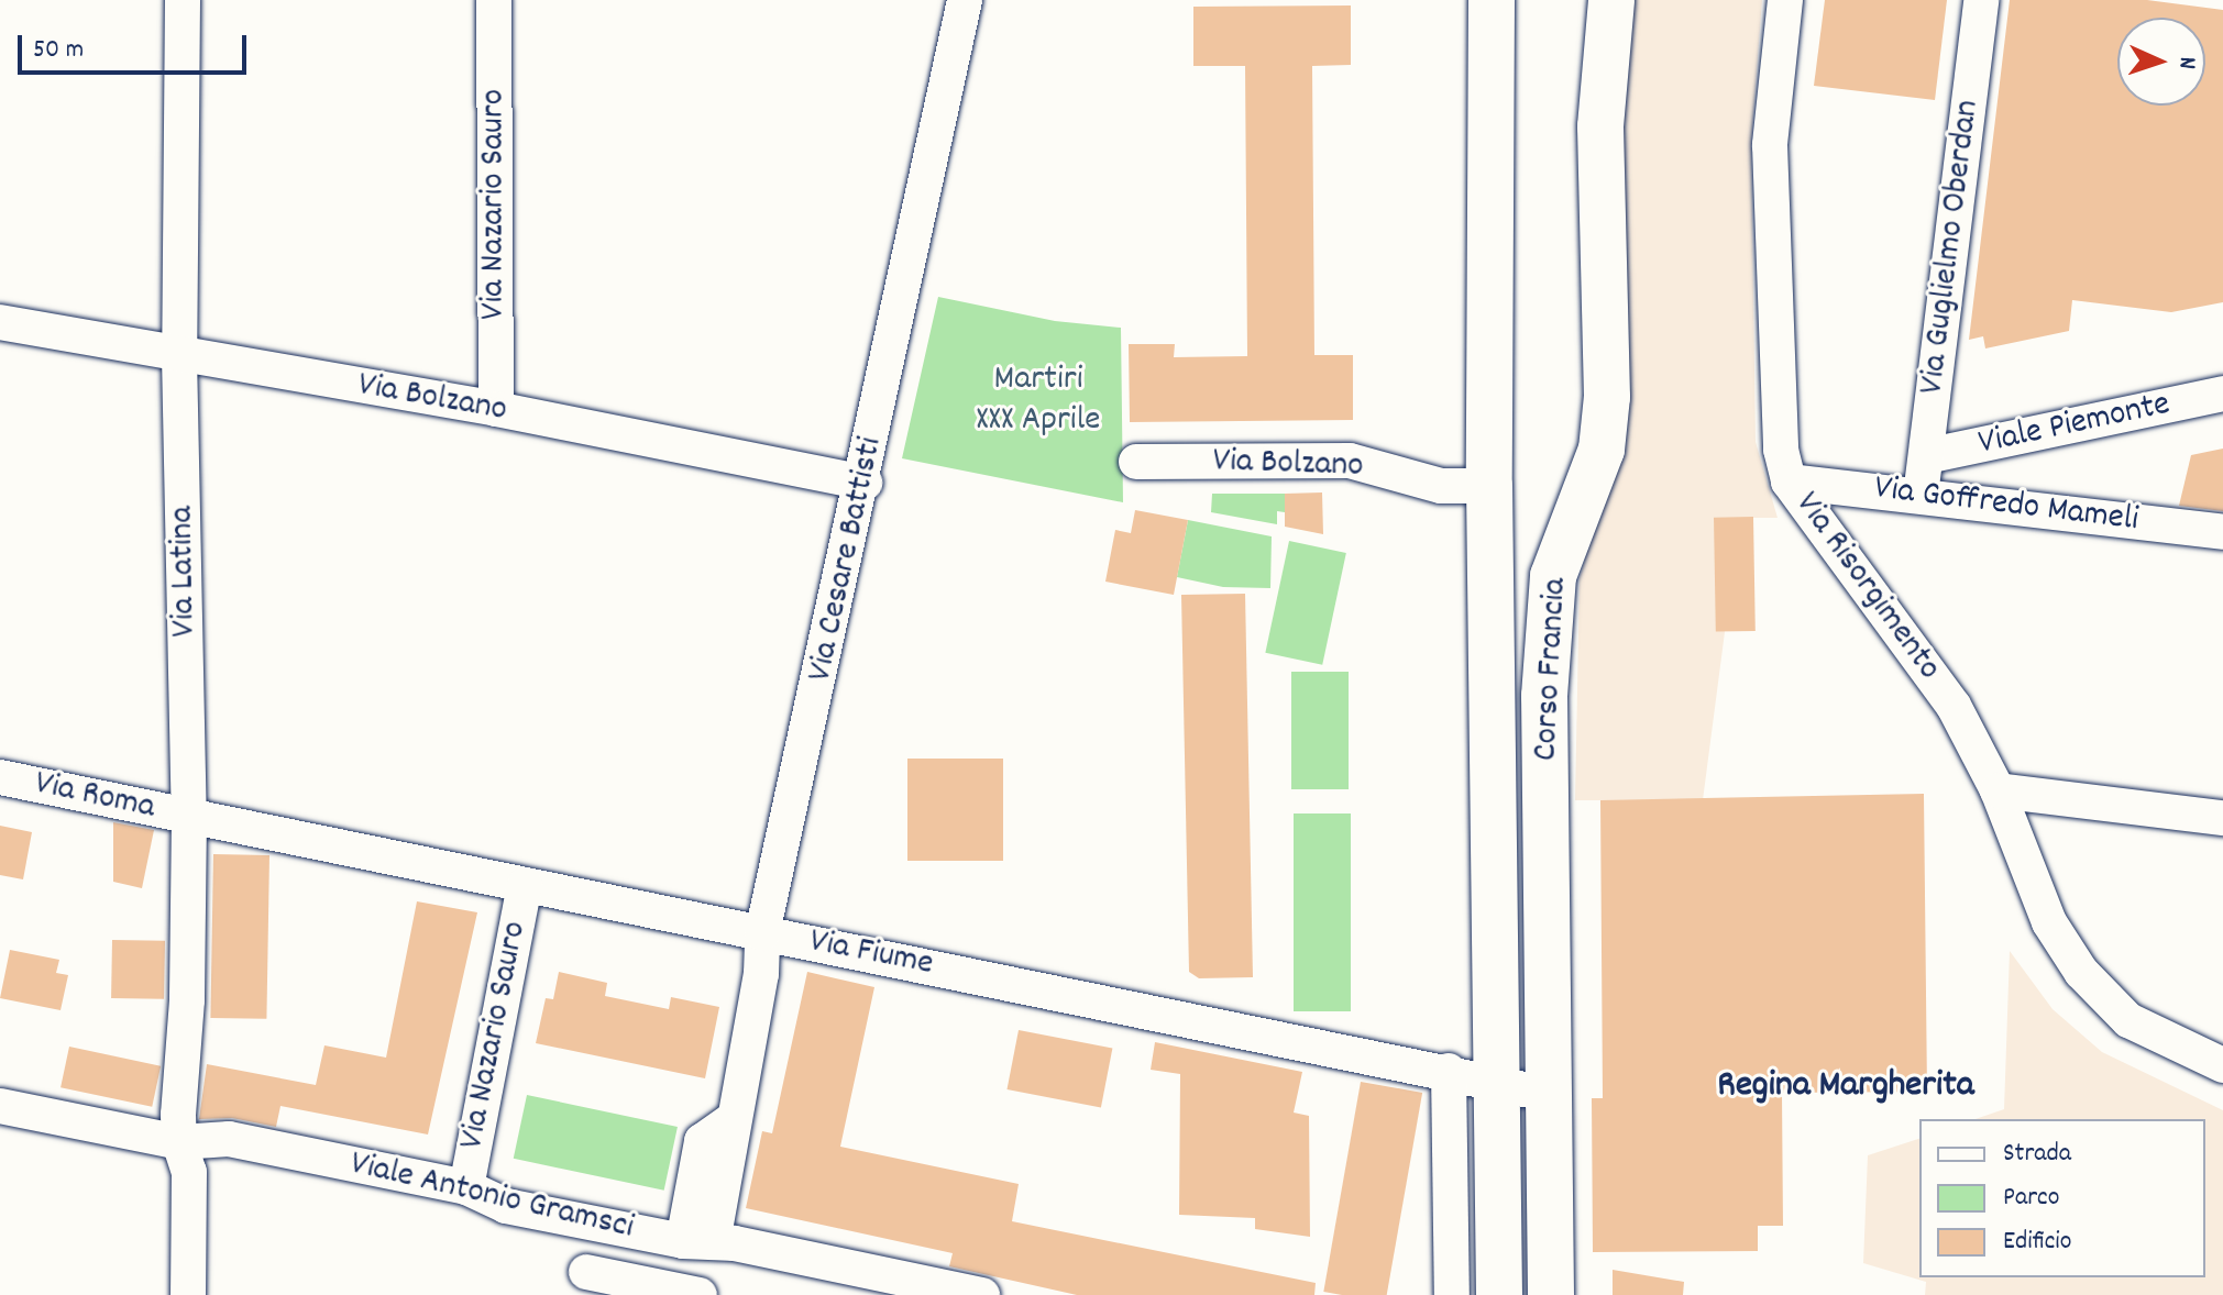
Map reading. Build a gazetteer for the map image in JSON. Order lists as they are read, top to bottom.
{
  "streets": {
    "main road": ["Corso Francia"],
    "street": [
      "Via Nazario Sauro",
      "Via Guglielmo Oberdan",
      "Via Bolzano",
      "Viale Piemonte",
      "Via Goffredo Mameli",
      "Via Cesare Battisti",
      "Via Latina",
      "Via Risorgimento",
      "Via Roma",
      "Via Fiume",
      "Viale Antonio Gramsci"
    ]
  },
  "crossings": [
    ["Via Nazario Sauro", "Via Bolzano"],
    ["Via Nazario Sauro", "Via Fiume"],
    ["Via Nazario Sauro", "Viale Antonio Gramsci"],
    ["Via Guglielmo Oberdan", "Viale Piemonte"],
    ["Via Guglielmo Oberdan", "Via Goffredo Mameli"],
    ["Via Bolzano", "Via Cesare Battisti"],
    ["Via Bolzano", "Via Latina"],
    ["Via Bolzano", "Corso Francia"],
    ["Via Goffredo Mameli", "Via Risorgimento"],
    ["Via Cesare Battisti", "Via Fiume"],
    ["Via Cesare Battisti", "Viale Antonio Gramsci"],
    ["Via Latina", "Via Roma"],
    ["Via Latina", "Via Fiume"],
    ["Via Latina", "Viale Antonio Gramsci"],
    ["Corso Francia", "Via Fiume"],
    ["Via Roma", "Via Fiume"]
  ],
  "districts": ["Regina Margherita"],
  "parks": ["Martiri XXX Aprile"],
  "legend": ["Strada", "Parco", "Edificio"],
  "scale_bar": "50 m",
  "north": "right"
}
